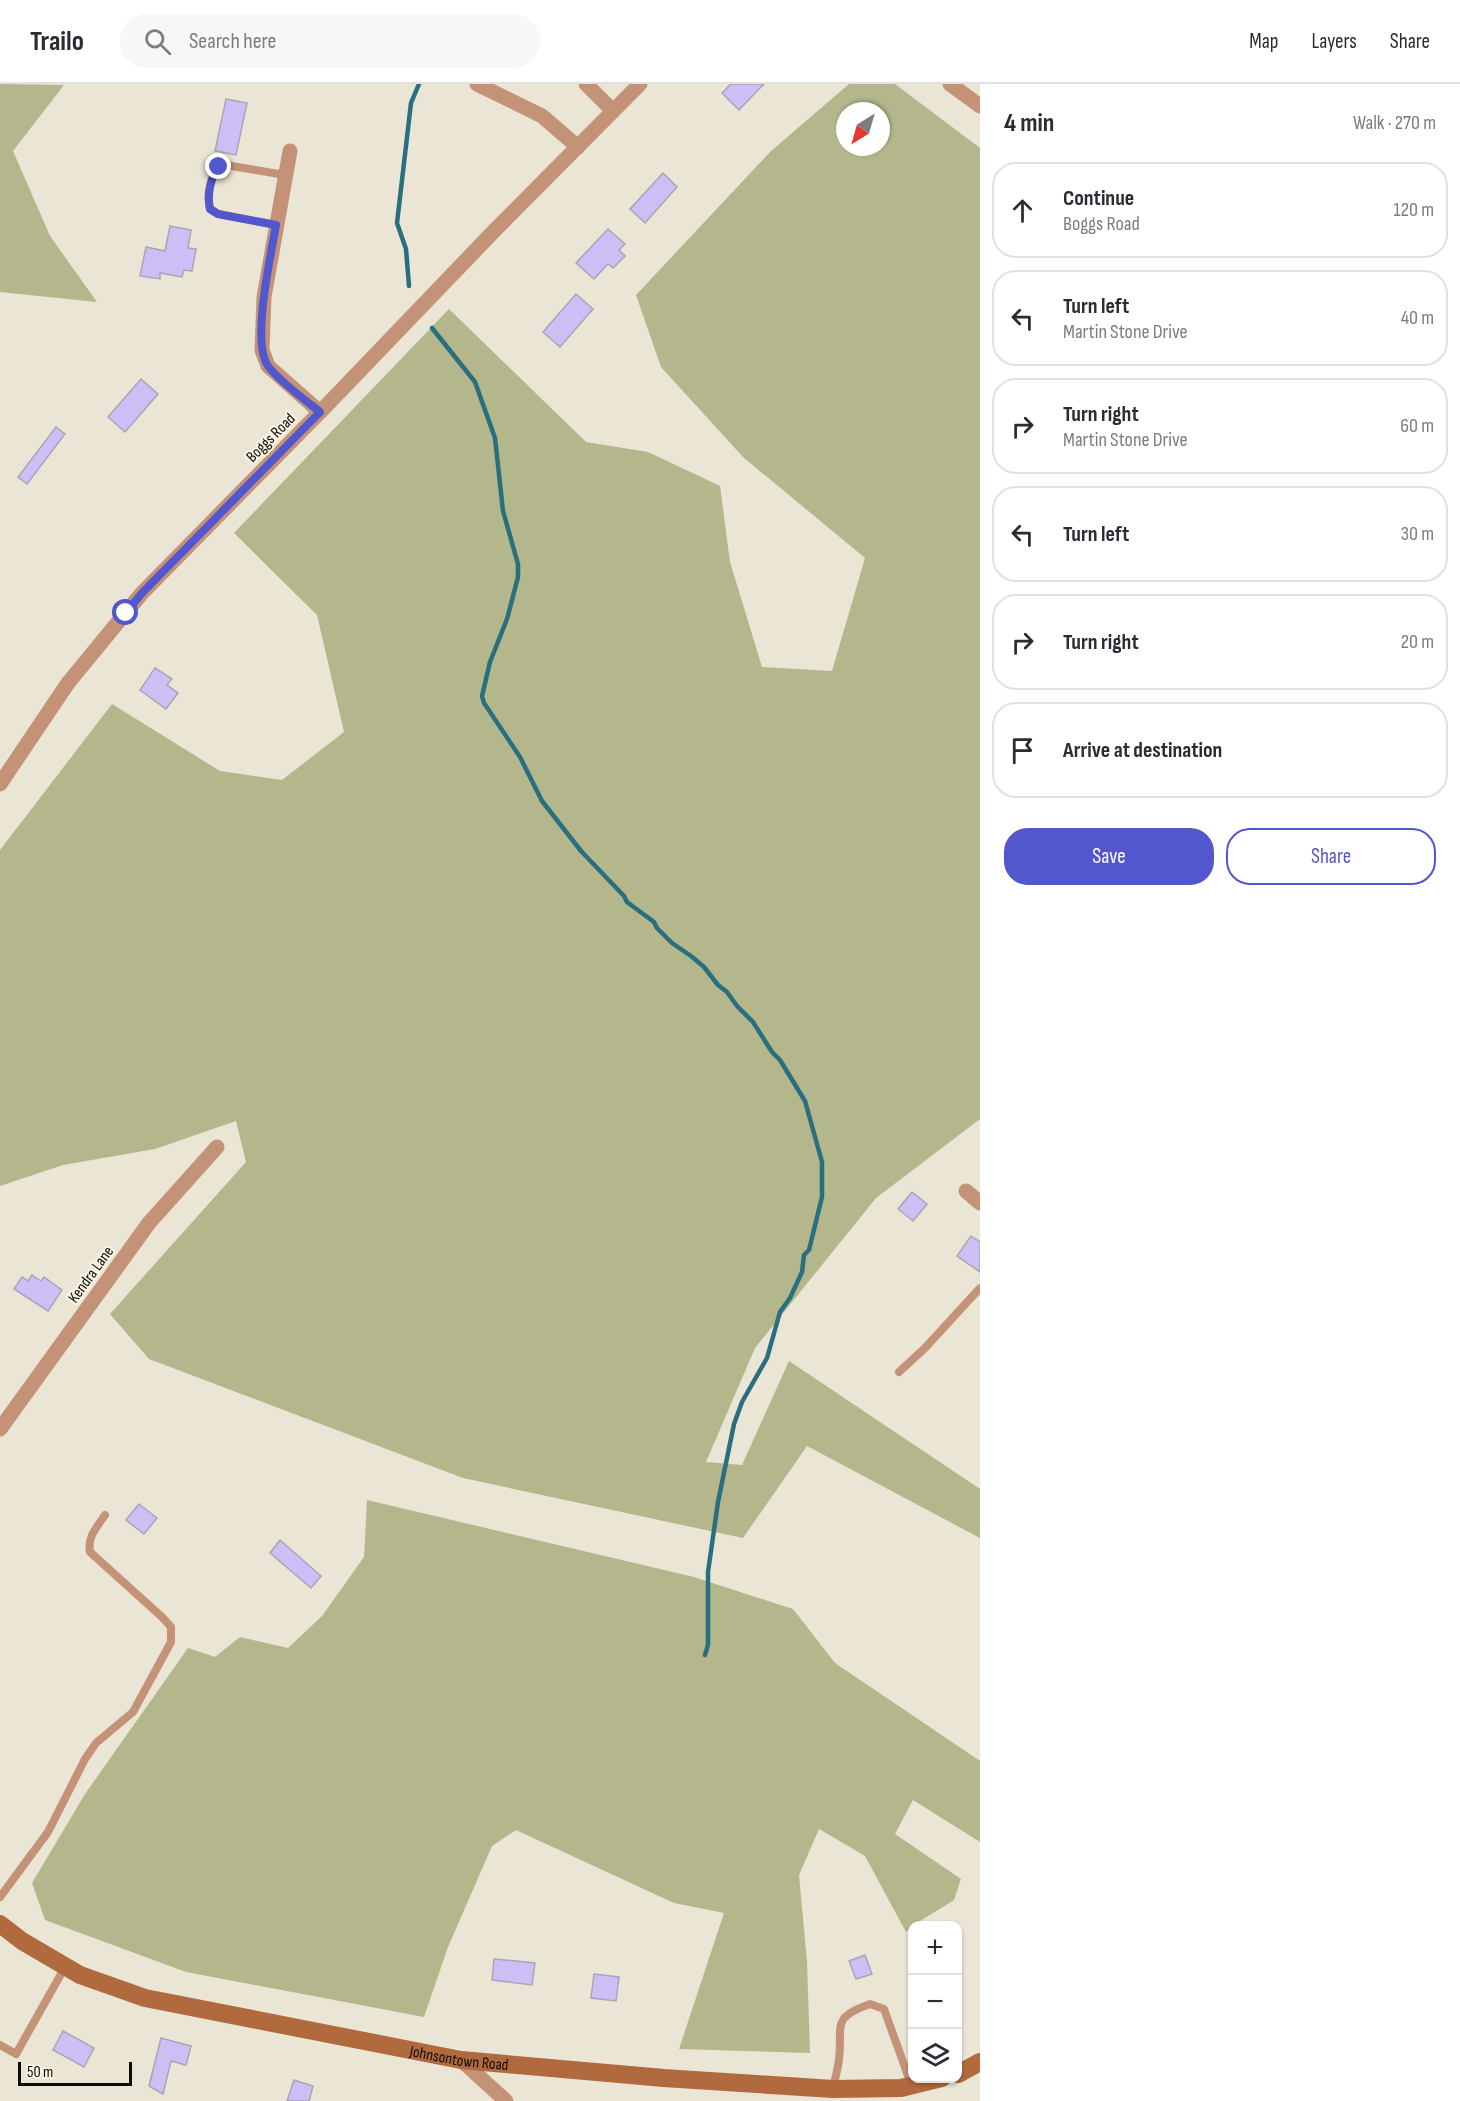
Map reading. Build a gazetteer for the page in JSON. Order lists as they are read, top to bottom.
{
  "streets": {
    "street": ["Boggs Road", "Kendra Lane", "Johnsontown Road"]
  },
  "scale_bar": "50 m",
  "north": "bottom left",
  "page": {
    "header": "Trailo",
    "search": "Search here",
    "nav": ["Map", "Layers", "Share"],
    "heading": ["4 min", "Walk · 270 m"],
    "list": [
      ["Continue", "Boggs Road", "120 m"],
      ["Turn left", "Martin Stone Drive", "40 m"],
      ["Turn right", "Martin Stone Drive", "60 m"],
      ["Turn left", "30 m"],
      ["Turn right", "20 m"],
      "Arrive at destination"
    ],
    "buttons": ["Save", "Share"],
    "map_buttons": ["+", "−"],
    "scale": "50 m"
  }
}
